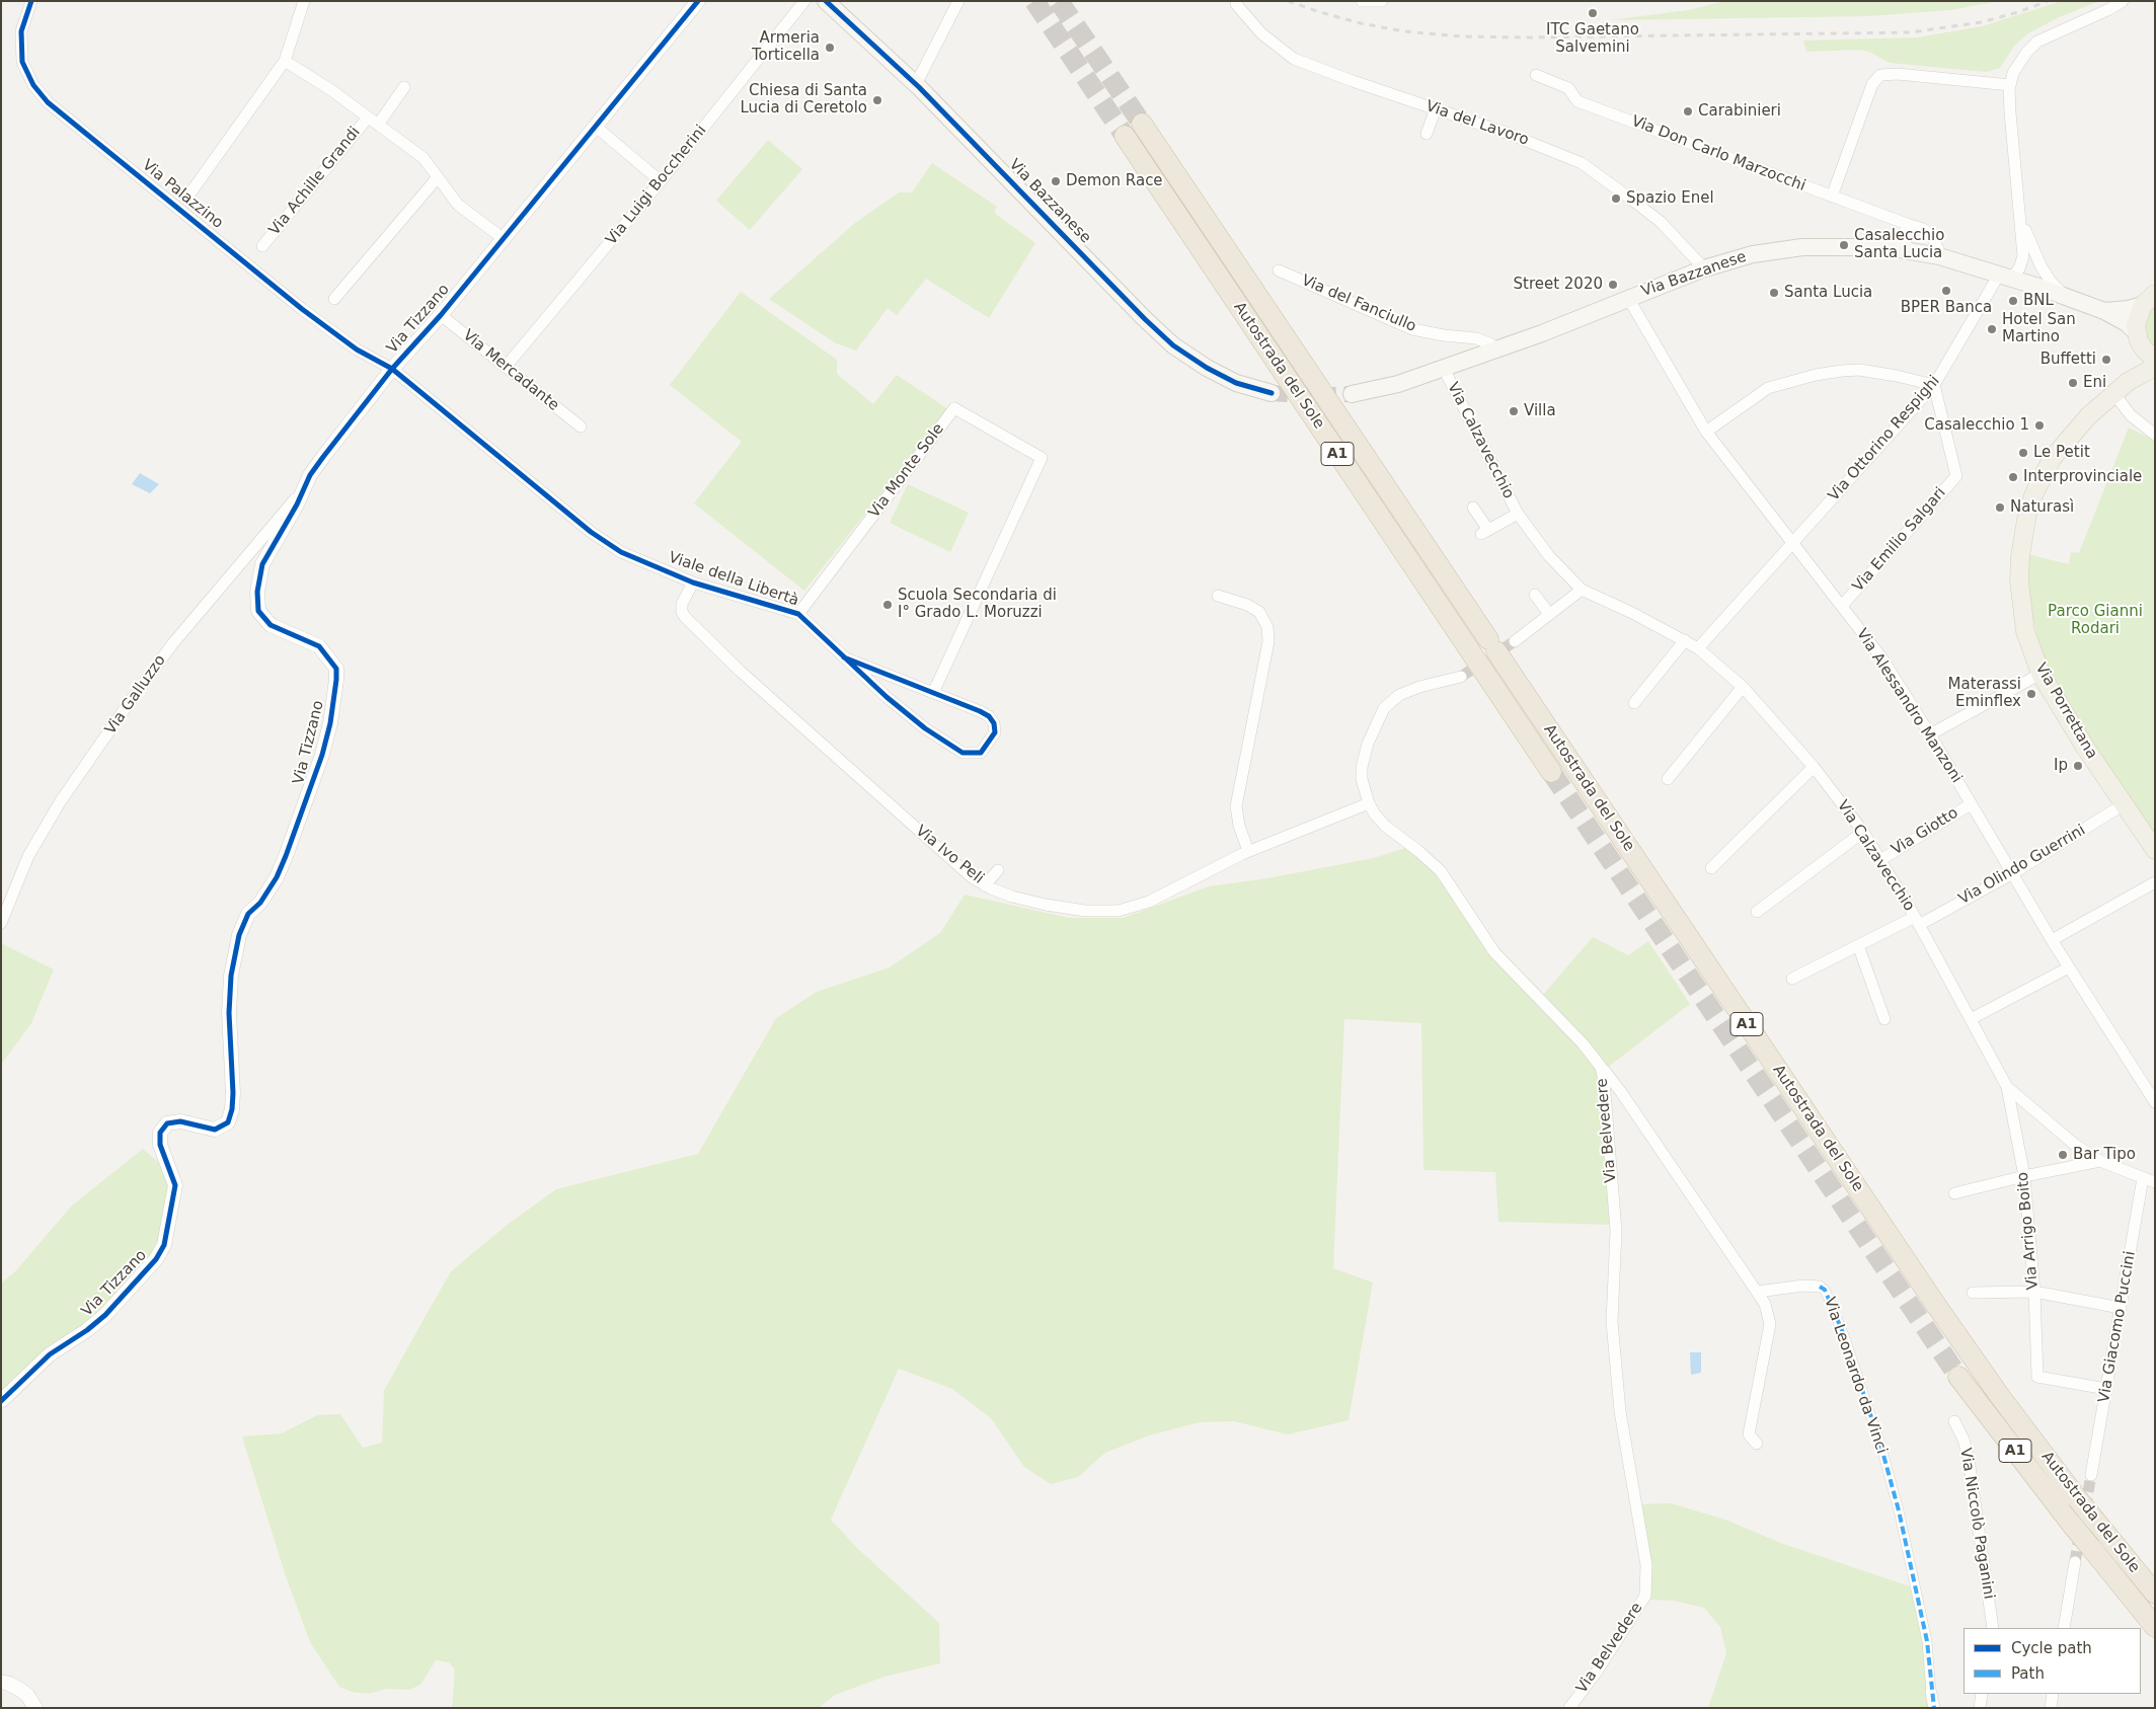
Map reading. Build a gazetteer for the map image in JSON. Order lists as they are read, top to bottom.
{
  "streets": {
    "highway": ["Autostrada del Sole", "A1"],
    "main road": ["Via Bazzanese", "Via Porrettana"],
    "street": [
      "Via del Lavoro",
      "Via Don Carlo Marzocchi",
      "Via Achille Grandi",
      "Via Luigi Boccherini",
      "Via Palazzino",
      "Via del Fanciullo",
      "Via Tizzano",
      "Via Mercadante",
      "Via Ottorino Respighi",
      "Via Calzavecchio",
      "Via Monte Sole",
      "Via Emilio Salgari",
      "Viale della Libertà",
      "Via Galluzzo",
      "Via Alessandro Manzoni",
      "Via Giotto",
      "Via Ivo Peli",
      "Via Olindo Guerrini",
      "Via Belvedere",
      "Via Arrigo Boito",
      "Via Giacomo Puccini",
      "Via Leonardo da Vinci",
      "Via Niccolò Paganini"
    ]
  },
  "crossings": [
    ["Via del Lavoro", "Via Bazzanese"],
    ["Via Don Carlo Marzocchi", "Via Bazzanese"],
    ["Via Luigi Boccherini", "Via Mercadante"],
    ["Via Palazzino", "Via Tizzano"],
    ["Via Palazzino", "Viale della Libertà"],
    ["Via Bazzanese", "Via del Fanciullo"],
    ["Via Bazzanese", "Via Ottorino Respighi"],
    ["Via Bazzanese", "Via Calzavecchio"],
    ["Via Bazzanese", "Via Alessandro Manzoni"],
    ["Via Bazzanese", "Via Porrettana"],
    ["Via Tizzano", "Via Mercadante"],
    ["Via Tizzano", "Viale della Libertà"],
    ["Via Tizzano", "Via Galluzzo"],
    ["Via Ottorino Respighi", "Via Calzavecchio"],
    ["Via Ottorino Respighi", "Via Emilio Salgari"],
    ["Via Ottorino Respighi", "Via Alessandro Manzoni"],
    ["Via Calzavecchio", "Via Giotto"],
    ["Via Calzavecchio", "Via Olindo Guerrini"],
    ["Via Calzavecchio", "Via Arrigo Boito"],
    ["Via Calzavecchio", "Via Giacomo Puccini"],
    ["Via Monte Sole", "Viale della Libertà"],
    ["Via Emilio Salgari", "Via Alessandro Manzoni"],
    ["Viale della Libertà", "Via Ivo Peli"],
    ["Via Alessandro Manzoni", "Via Giotto"],
    ["Via Alessandro Manzoni", "Via Olindo Guerrini"],
    ["Via Porrettana", "Via Olindo Guerrini"],
    ["Via Ivo Peli", "Via Belvedere"],
    ["Via Arrigo Boito", "Via Giacomo Puccini"]
  ],
  "parks": ["Parco Gianni Rodari"],
  "places": [
    "ITC Gaetano Salvemini",
    "Armeria Torticella",
    "Chiesa di Santa Lucia di Ceretolo",
    "Carabinieri",
    "Demon Race",
    "Spazio Enel",
    "Casalecchio Santa Lucia",
    "Street 2020",
    "BPER Banca",
    "Santa Lucia",
    "BNL",
    "Hotel San Martino",
    "Buffetti",
    "Eni",
    "Villa",
    "Casalecchio 1",
    "Le Petit",
    "Interprovinciale",
    "Naturasì",
    "Scuola Secondaria di I° Grado L. Moruzzi",
    "Materassi Eminflex",
    "Ip",
    "Bar Tipo"
  ],
  "legend": ["Cycle path", "Path"]
}
